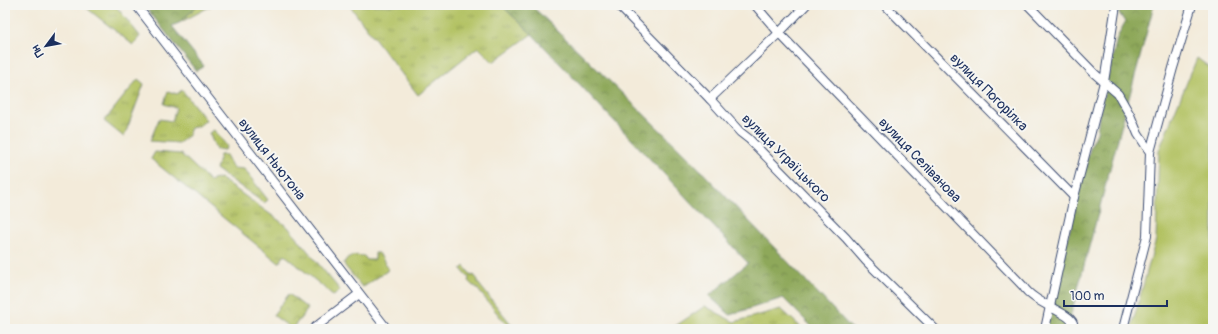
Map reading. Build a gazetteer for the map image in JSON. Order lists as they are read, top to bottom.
{
  "streets": {
    "street": [
      "вулиця Погорілка",
      "вулиця Уграїцького",
      "вулиця Ньютона",
      "вулиця Селіванова"
    ]
  },
  "scale_bar": "100 m",
  "north": "bottom left"
}
